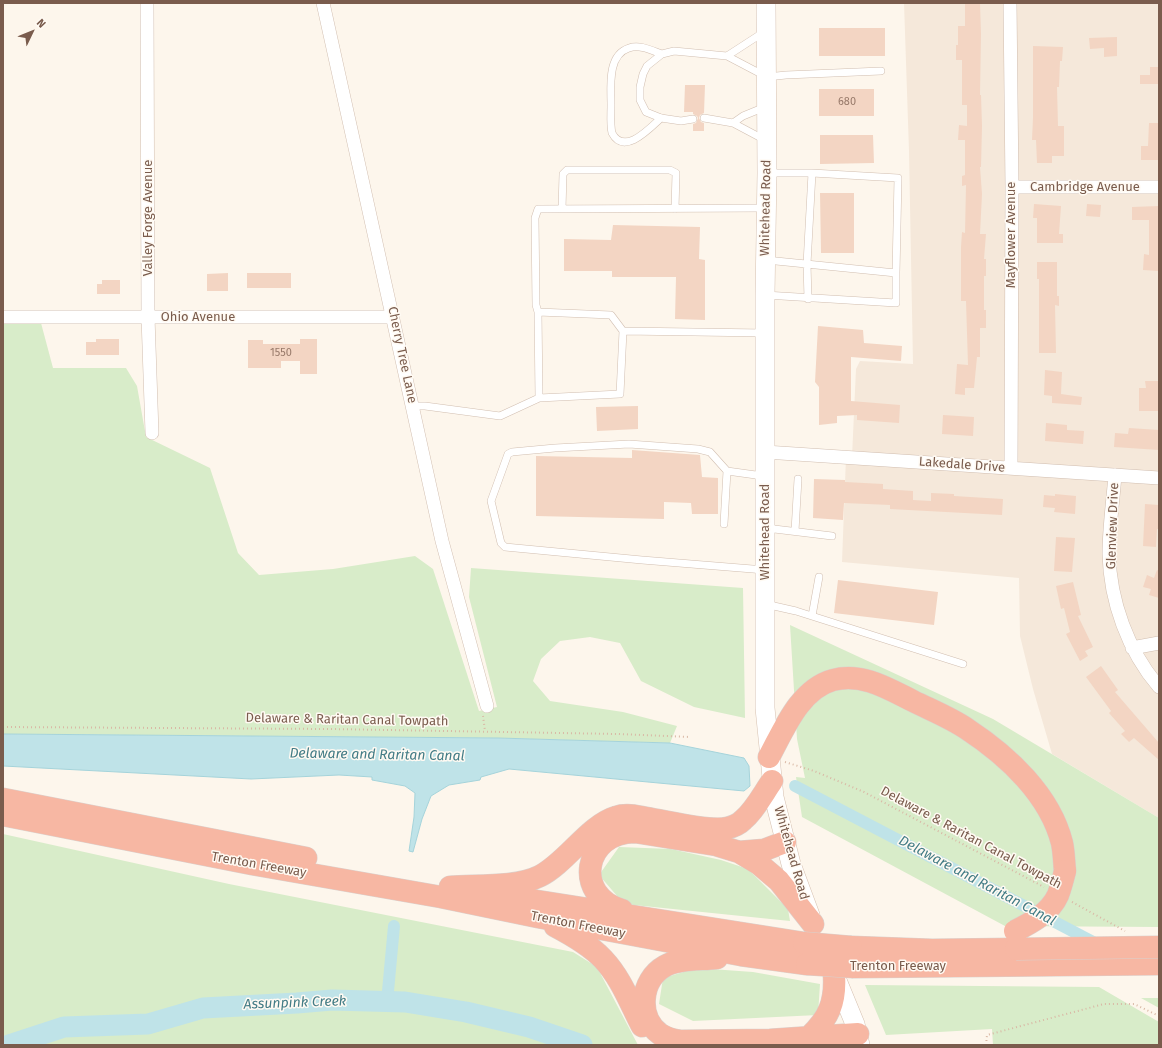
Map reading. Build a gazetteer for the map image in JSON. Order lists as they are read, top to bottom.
{
  "streets": {
    "highway": ["Trenton Freeway"],
    "main road": ["Whitehead Road"],
    "street": [
      "Cambridge Avenue",
      "Valley Forge Avenue",
      "Mayflower Avenue",
      "Ohio Avenue",
      "Cherry Tree Lane",
      "Lakedale Drive",
      "Glenview Drive"
    ],
    "path": ["Delaware & Raritan Canal Towpath"]
  },
  "crossings": [
    ["Cambridge Avenue", "Mayflower Avenue"],
    ["Whitehead Road", "Lakedale Drive"],
    ["Whitehead Road", "Delaware & Raritan Canal Towpath"],
    ["Whitehead Road", "Trenton Freeway"],
    ["Valley Forge Avenue", "Ohio Avenue"],
    ["Mayflower Avenue", "Lakedale Drive"],
    ["Ohio Avenue", "Cherry Tree Lane"],
    ["Lakedale Drive", "Glenview Drive"]
  ],
  "water": ["Delaware and Raritan Canal", "Assunpink Creek"],
  "house_numbers": ["680", "1550"],
  "north": "top right"
}
